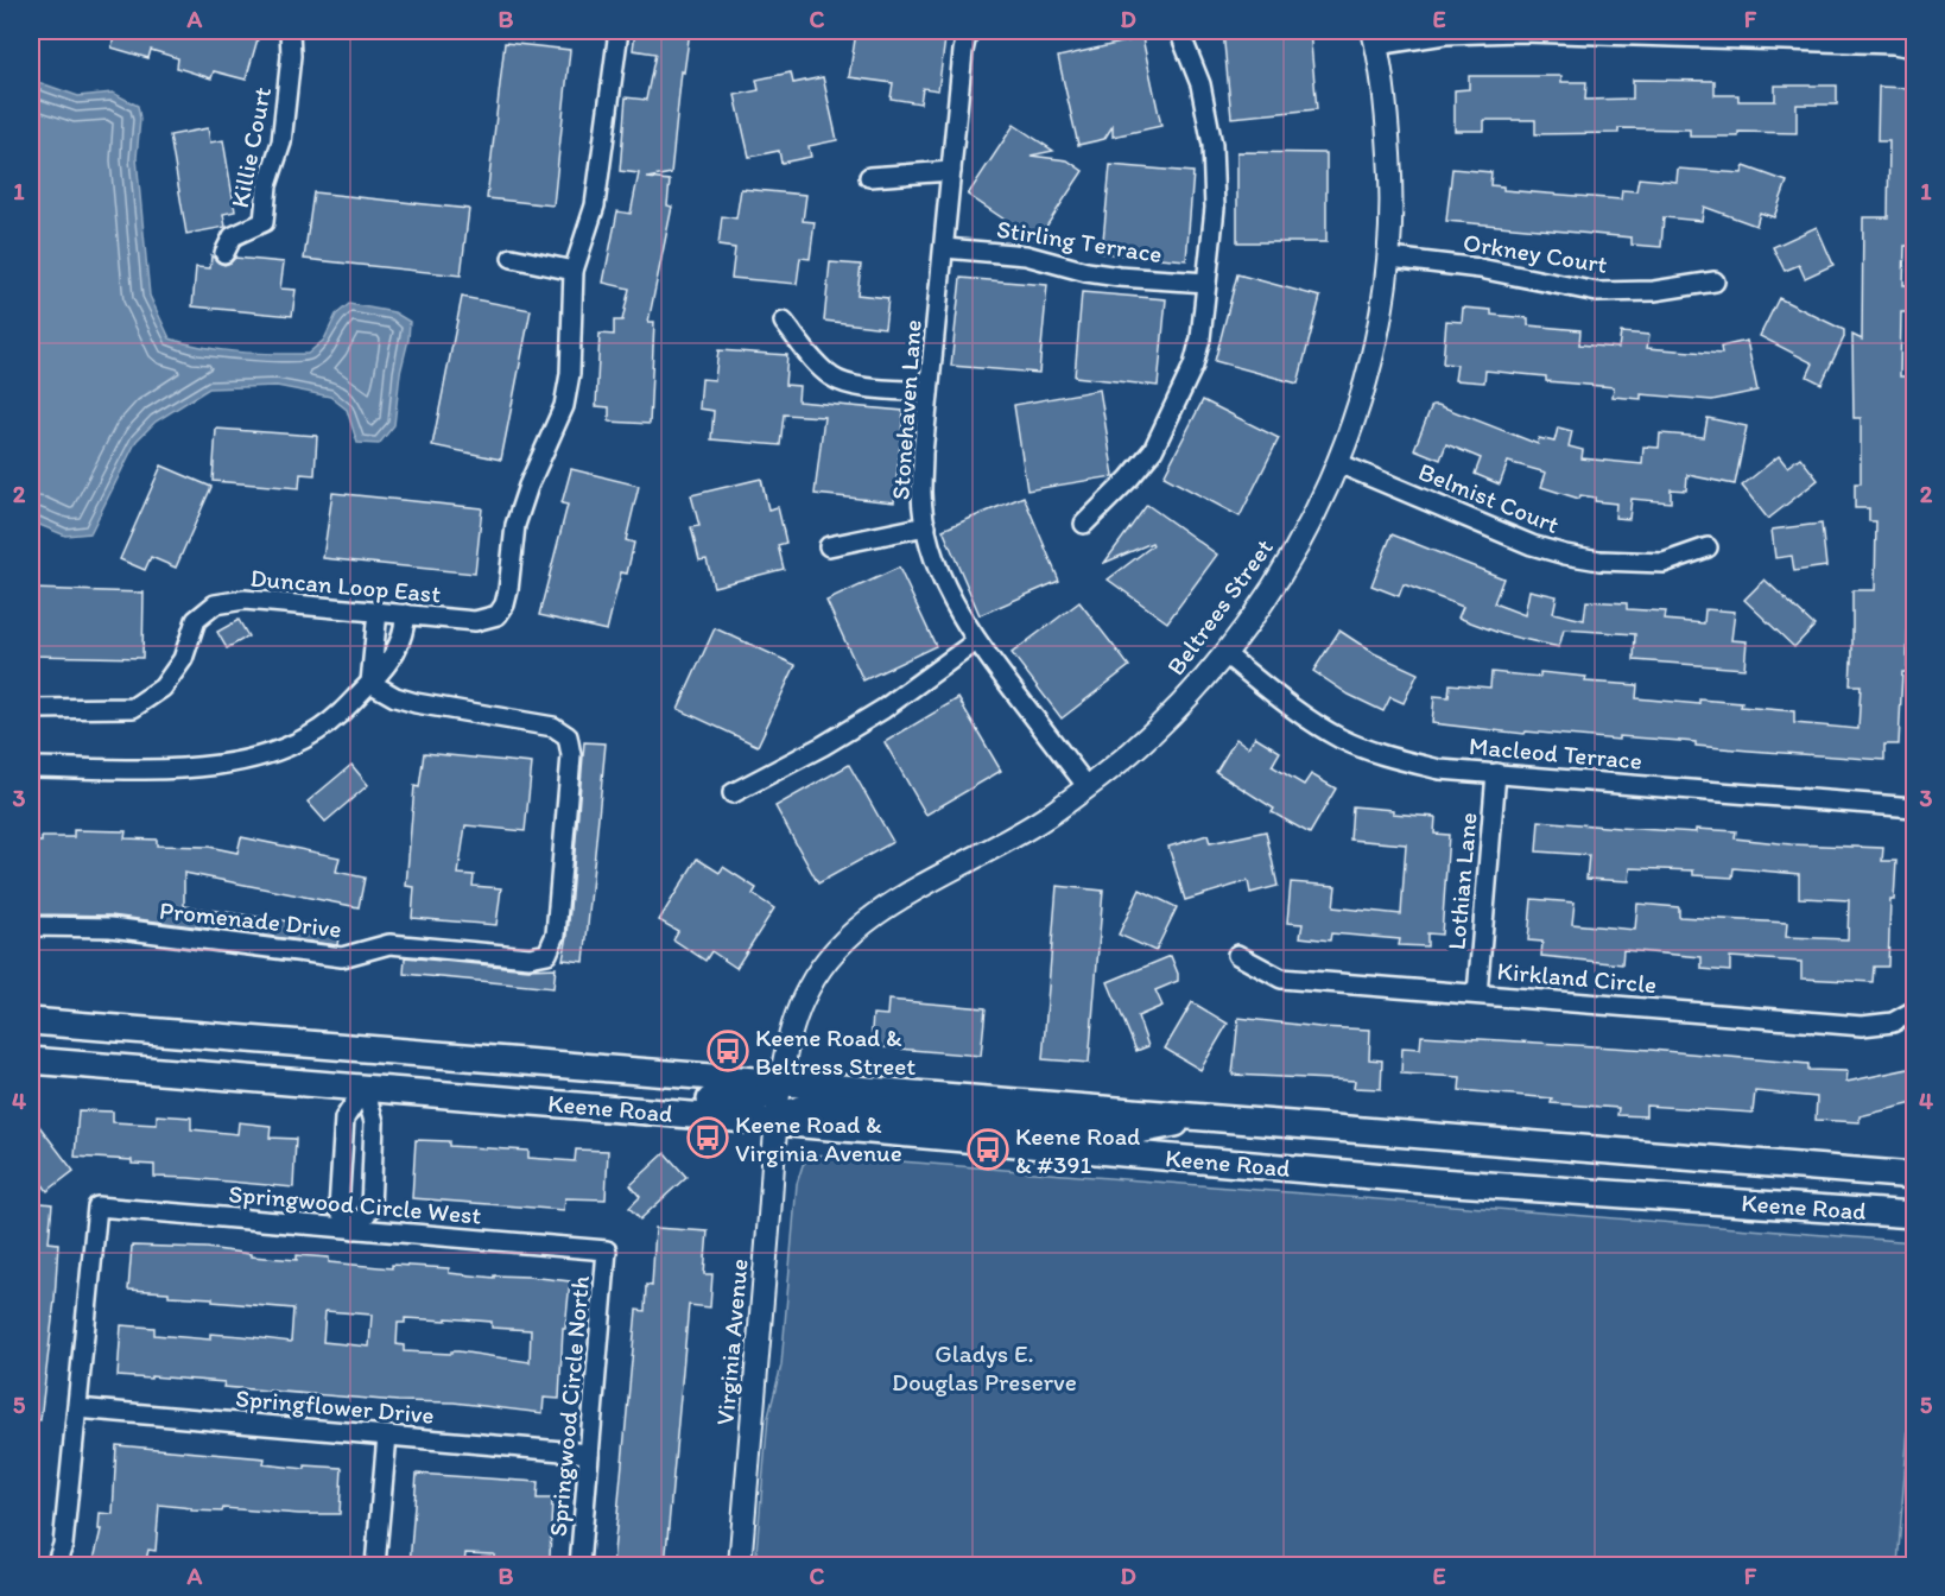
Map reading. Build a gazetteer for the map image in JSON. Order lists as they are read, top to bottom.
{
  "streets": {
    "main road": ["Keene Road"],
    "street": [
      "Killie Court",
      "Stirling Terrace",
      "Orkney Court",
      "Stonehaven Lane",
      "Belmist Court",
      "Duncan Loop East",
      "Beltrees Street",
      "Macleod Terrace",
      "Lothian Lane",
      "Promenade Drive",
      "Kirkland Circle",
      "Springwood Circle West",
      "Virginia Avenue",
      "Springflower Drive",
      "Springwood Circle North"
    ]
  },
  "crossings": [
    ["Stirling Terrace", "Stonehaven Lane"],
    ["Orkney Court", "Beltrees Street"],
    ["Stonehaven Lane", "Beltrees Street"],
    ["Belmist Court", "Beltrees Street"],
    ["Beltrees Street", "Macleod Terrace"],
    ["Beltrees Street", "Keene Road"],
    ["Beltrees Street", "Virginia Avenue"],
    ["Macleod Terrace", "Lothian Lane"],
    ["Lothian Lane", "Kirkland Circle"],
    ["Keene Road", "Virginia Avenue"],
    ["Springwood Circle West", "Springflower Drive"],
    ["Springwood Circle West", "Springwood Circle North"],
    ["Springflower Drive", "Springwood Circle North"]
  ],
  "parks": ["Gladys E. Douglas Preserve"],
  "places": {
    "bus stop": ["Keene Road & Beltress Street", "Keene Road & Virginia Avenue", "Keene Road & #391"]
  },
  "grid": {
    "columns": [
      "A",
      "B",
      "C",
      "D",
      "E",
      "F"
    ],
    "rows": [
      "1",
      "2",
      "3",
      "4",
      "5"
    ]
  }
}
